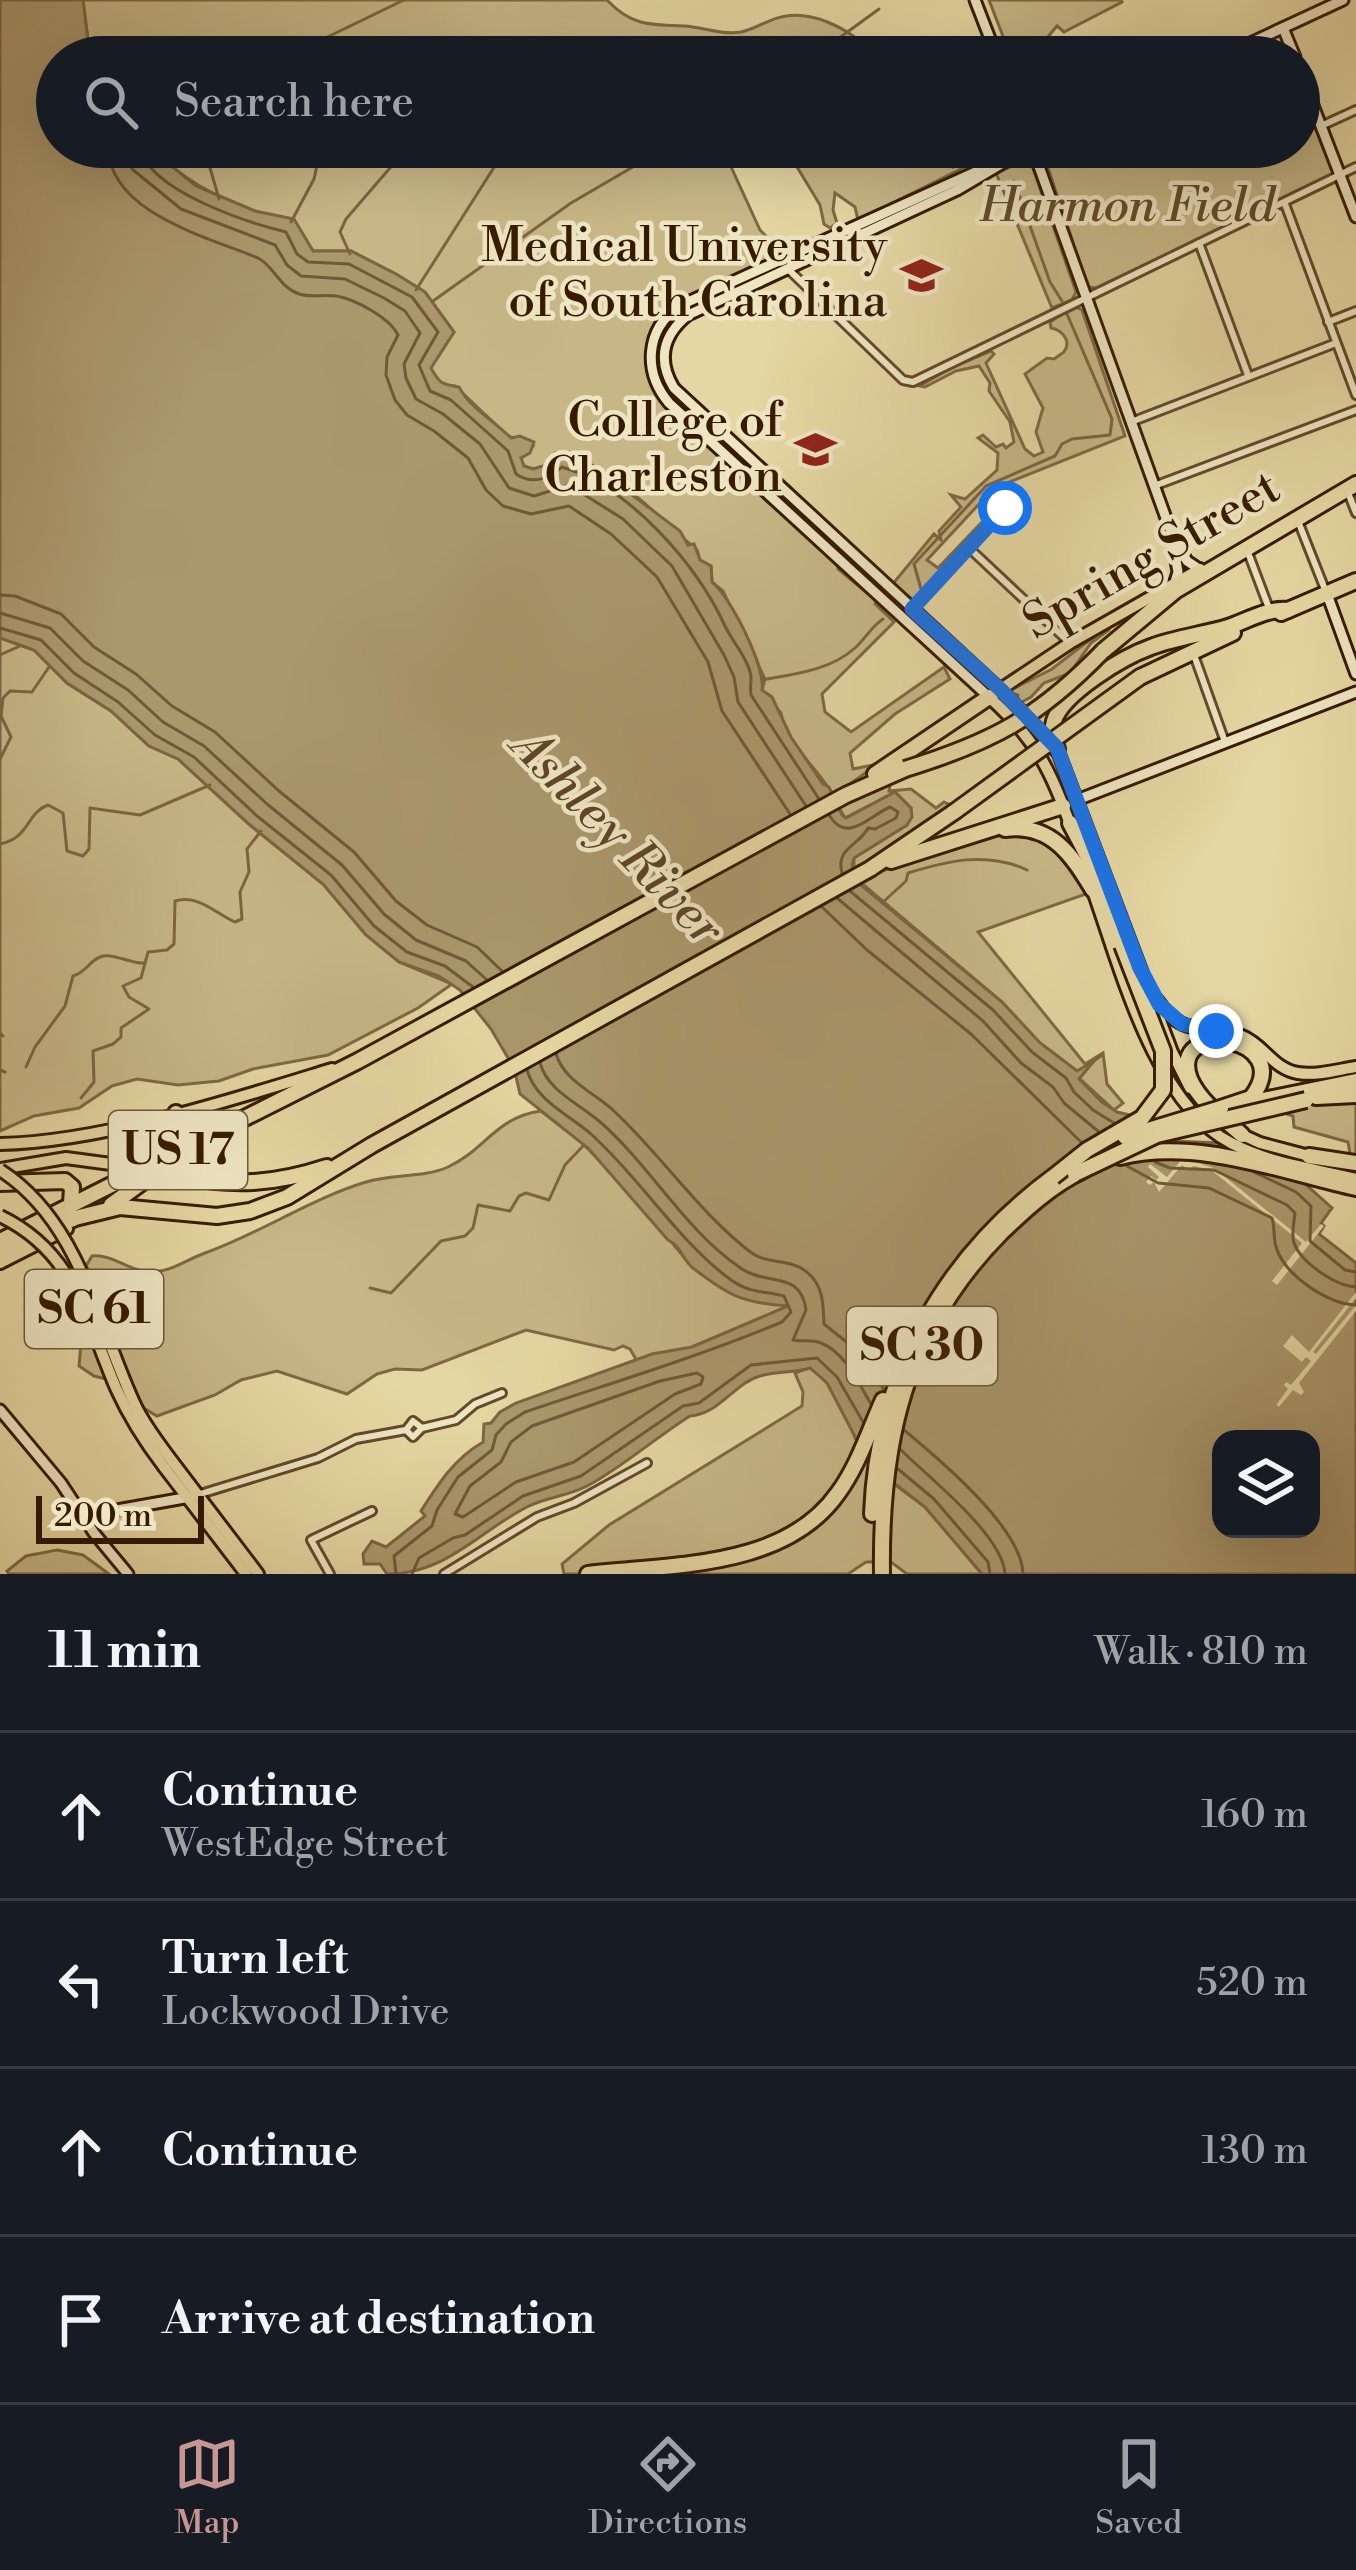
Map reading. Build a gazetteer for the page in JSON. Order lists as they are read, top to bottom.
{
  "streets": {
    "highway": ["Spring Street", "US 17", "SC 30"],
    "main road": ["SC 61"]
  },
  "crossings": [
    ["Spring Street", "US 17"],
    ["Spring Street", "SC 30"]
  ],
  "water": ["Ashley River"],
  "parks": ["Harmon Field"],
  "places": {
    "school or university": ["Medical University of South Carolina", "College of Charleston"]
  },
  "scale_bar": "200 m",
  "page": {
    "search": "Search here",
    "scale": "200 m",
    "heading": ["11 min", "Walk · 810 m"],
    "list": [
      ["Continue", "WestEdge Street", "160 m"],
      ["Turn left", "Lockwood Drive", "520 m"],
      ["Continue", "130 m"],
      "Arrive at destination"
    ],
    "nav": ["Map", "Directions", "Saved"]
  }
}
